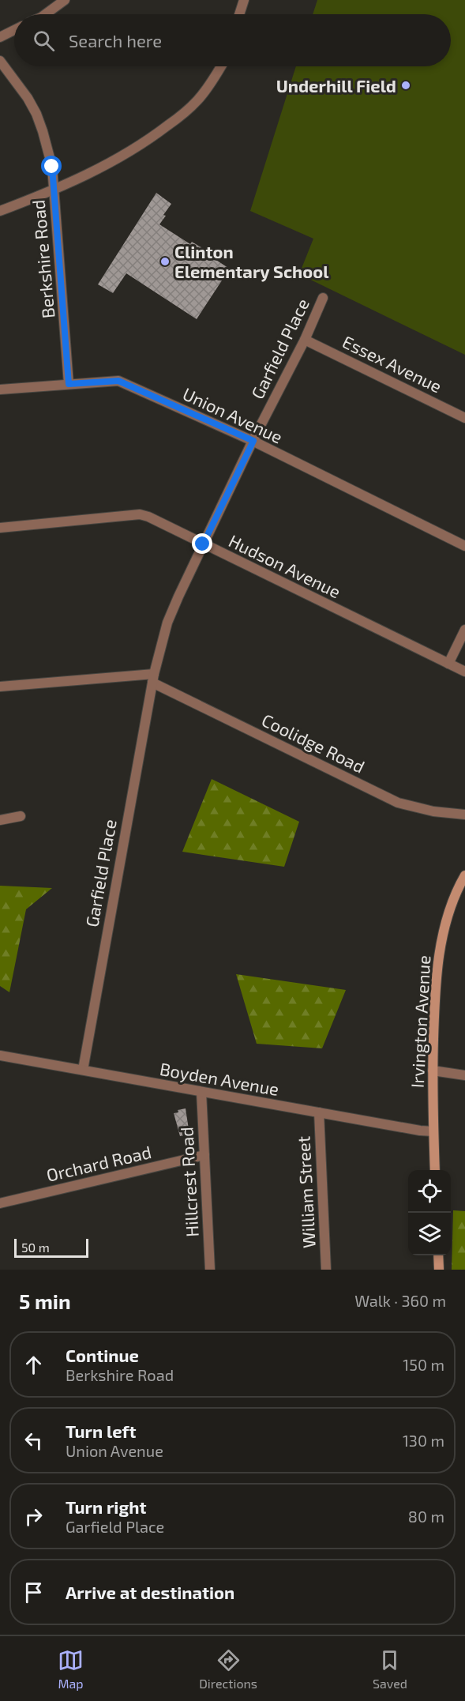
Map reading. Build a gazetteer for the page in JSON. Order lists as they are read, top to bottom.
{
  "streets": {
    "main road": ["Irvington Avenue"],
    "street": [
      "Berkshire Road",
      "Garfield Place",
      "Essex Avenue",
      "Union Avenue",
      "Hudson Avenue",
      "Coolidge Road",
      "Boyden Avenue",
      "Orchard Road",
      "Hillcrest Road",
      "William Street"
    ]
  },
  "crossings": [
    ["Berkshire Road", "Union Avenue"],
    ["Garfield Place", "Essex Avenue"],
    ["Garfield Place", "Union Avenue"],
    ["Garfield Place", "Hudson Avenue"],
    ["Garfield Place", "Coolidge Road"],
    ["Garfield Place", "Boyden Avenue"],
    ["Irvington Avenue", "Boyden Avenue"],
    ["Boyden Avenue", "Hillcrest Road"],
    ["Boyden Avenue", "William Street"],
    ["Orchard Road", "Hillcrest Road"]
  ],
  "places": ["Underhill Field", "Clinton Elementary School"],
  "scale_bar": "50 m",
  "page": {
    "search": "Search here",
    "scale": "50 m",
    "heading": ["5 min", "Walk · 360 m"],
    "list": [
      ["Continue", "Berkshire Road", "150 m"],
      ["Turn left", "Union Avenue", "130 m"],
      ["Turn right", "Garfield Place", "80 m"],
      "Arrive at destination"
    ],
    "nav": ["Map", "Directions", "Saved"]
  }
}
